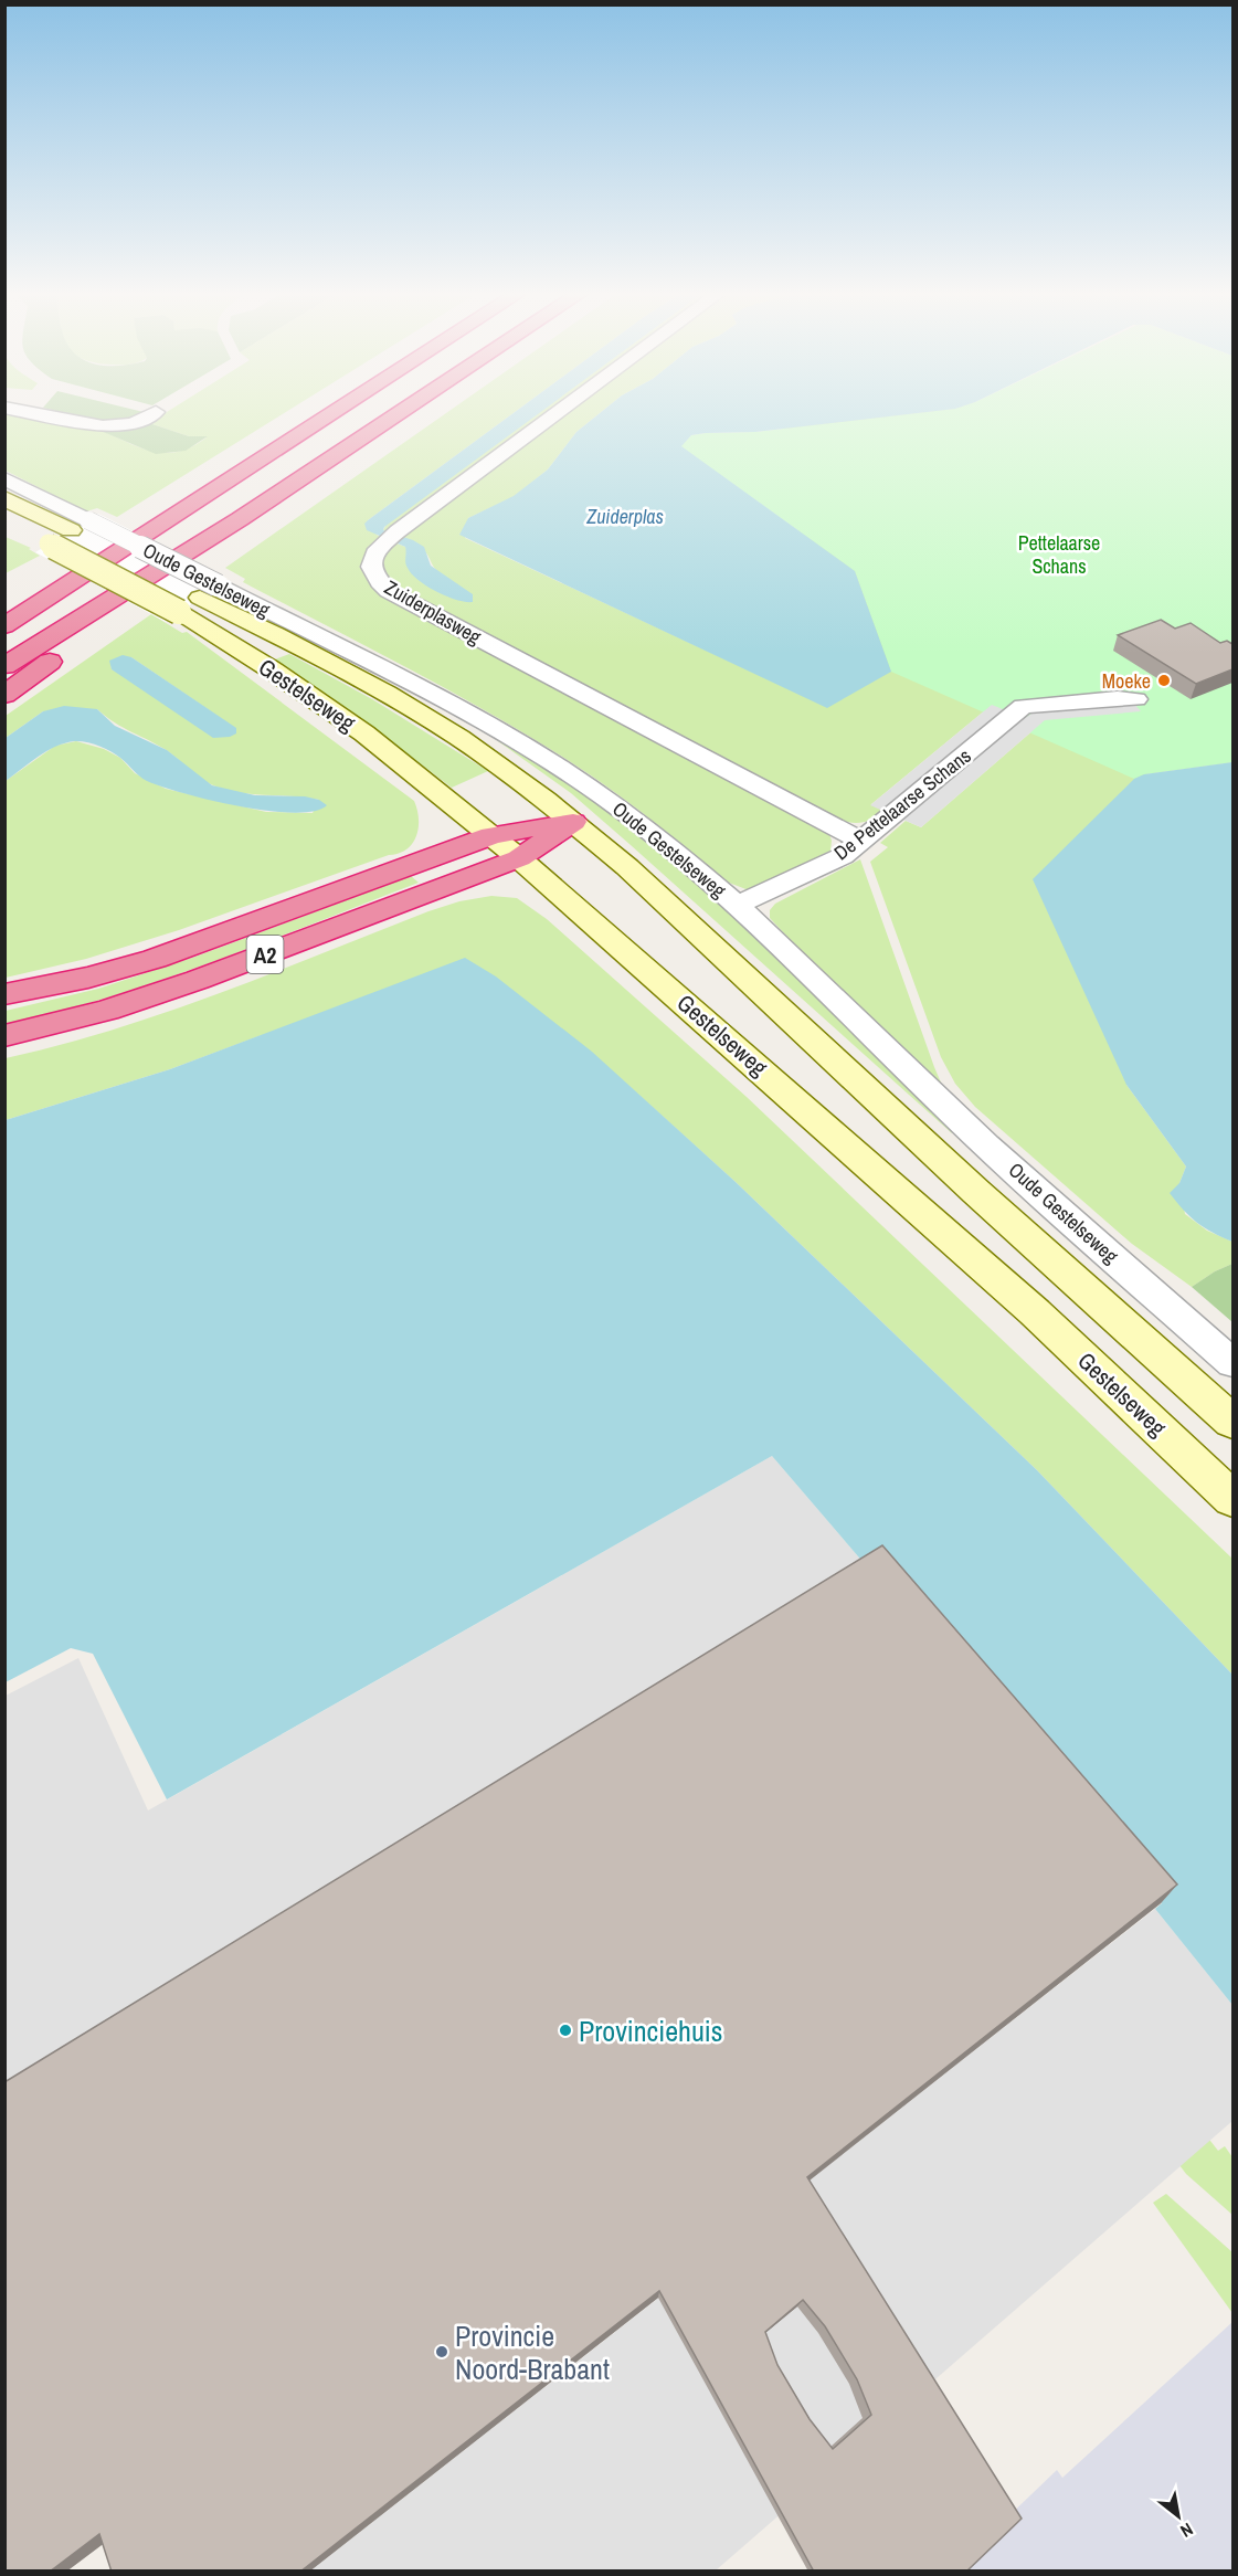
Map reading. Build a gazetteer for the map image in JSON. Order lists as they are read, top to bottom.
{
  "streets": {
    "highway": ["A2"],
    "main road": ["Gestelseweg"],
    "street": ["Oude Gestelseweg", "Zuiderplasweg", "De Pettelaarse Schans"]
  },
  "crossings": [
    ["Oude Gestelseweg", "Gestelseweg"],
    ["Oude Gestelseweg", "De Pettelaarse Schans"],
    ["Zuiderplasweg", "De Pettelaarse Schans"],
    ["Gestelseweg", "A2"]
  ],
  "water": ["Zuiderplas"],
  "parks": ["Pettelaarse Schans"],
  "places": ["Moeke", "Provinciehuis", "Provincie Noord-Brabant"],
  "north": "bottom right"
}
